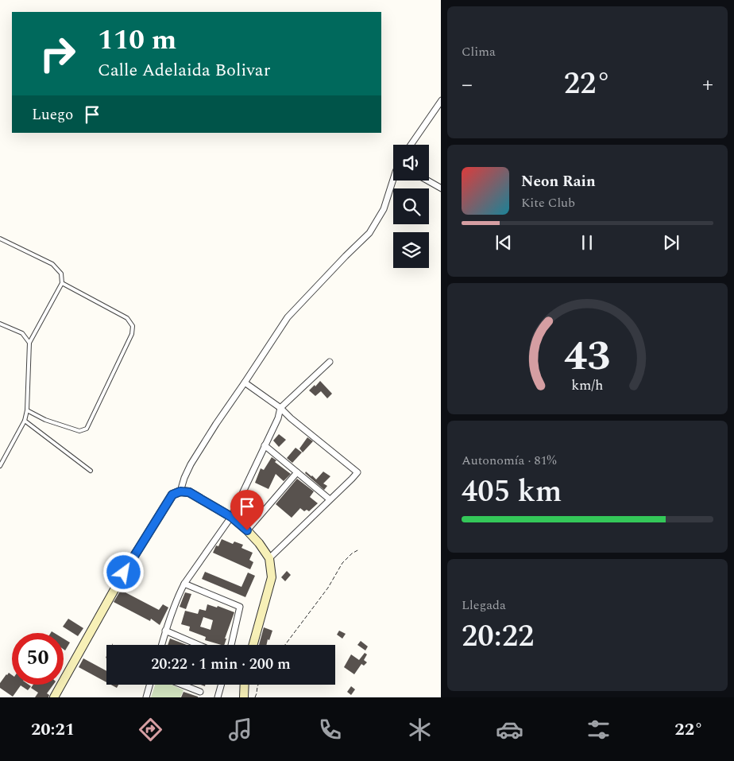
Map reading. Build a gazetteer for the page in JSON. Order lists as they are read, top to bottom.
{
  "page": {
    "tile": [
      "Clima",
      ["Autonomía · 81%", "405 km"],
      ["Llegada", "20:22"]
    ],
    "turn": ["110 m", "Calle Adelaida Bolivar"],
    "heat": ["−", "22°", "+"],
    "then": "Luego",
    "song": ["Neon Rain", "Kite Club"],
    "limit": "50",
    "trip": "20:22 · 1 min · 200 m",
    "tabs": ["20:21", "22°"],
    "gauge": ["43", "km/h"]
  }
}
